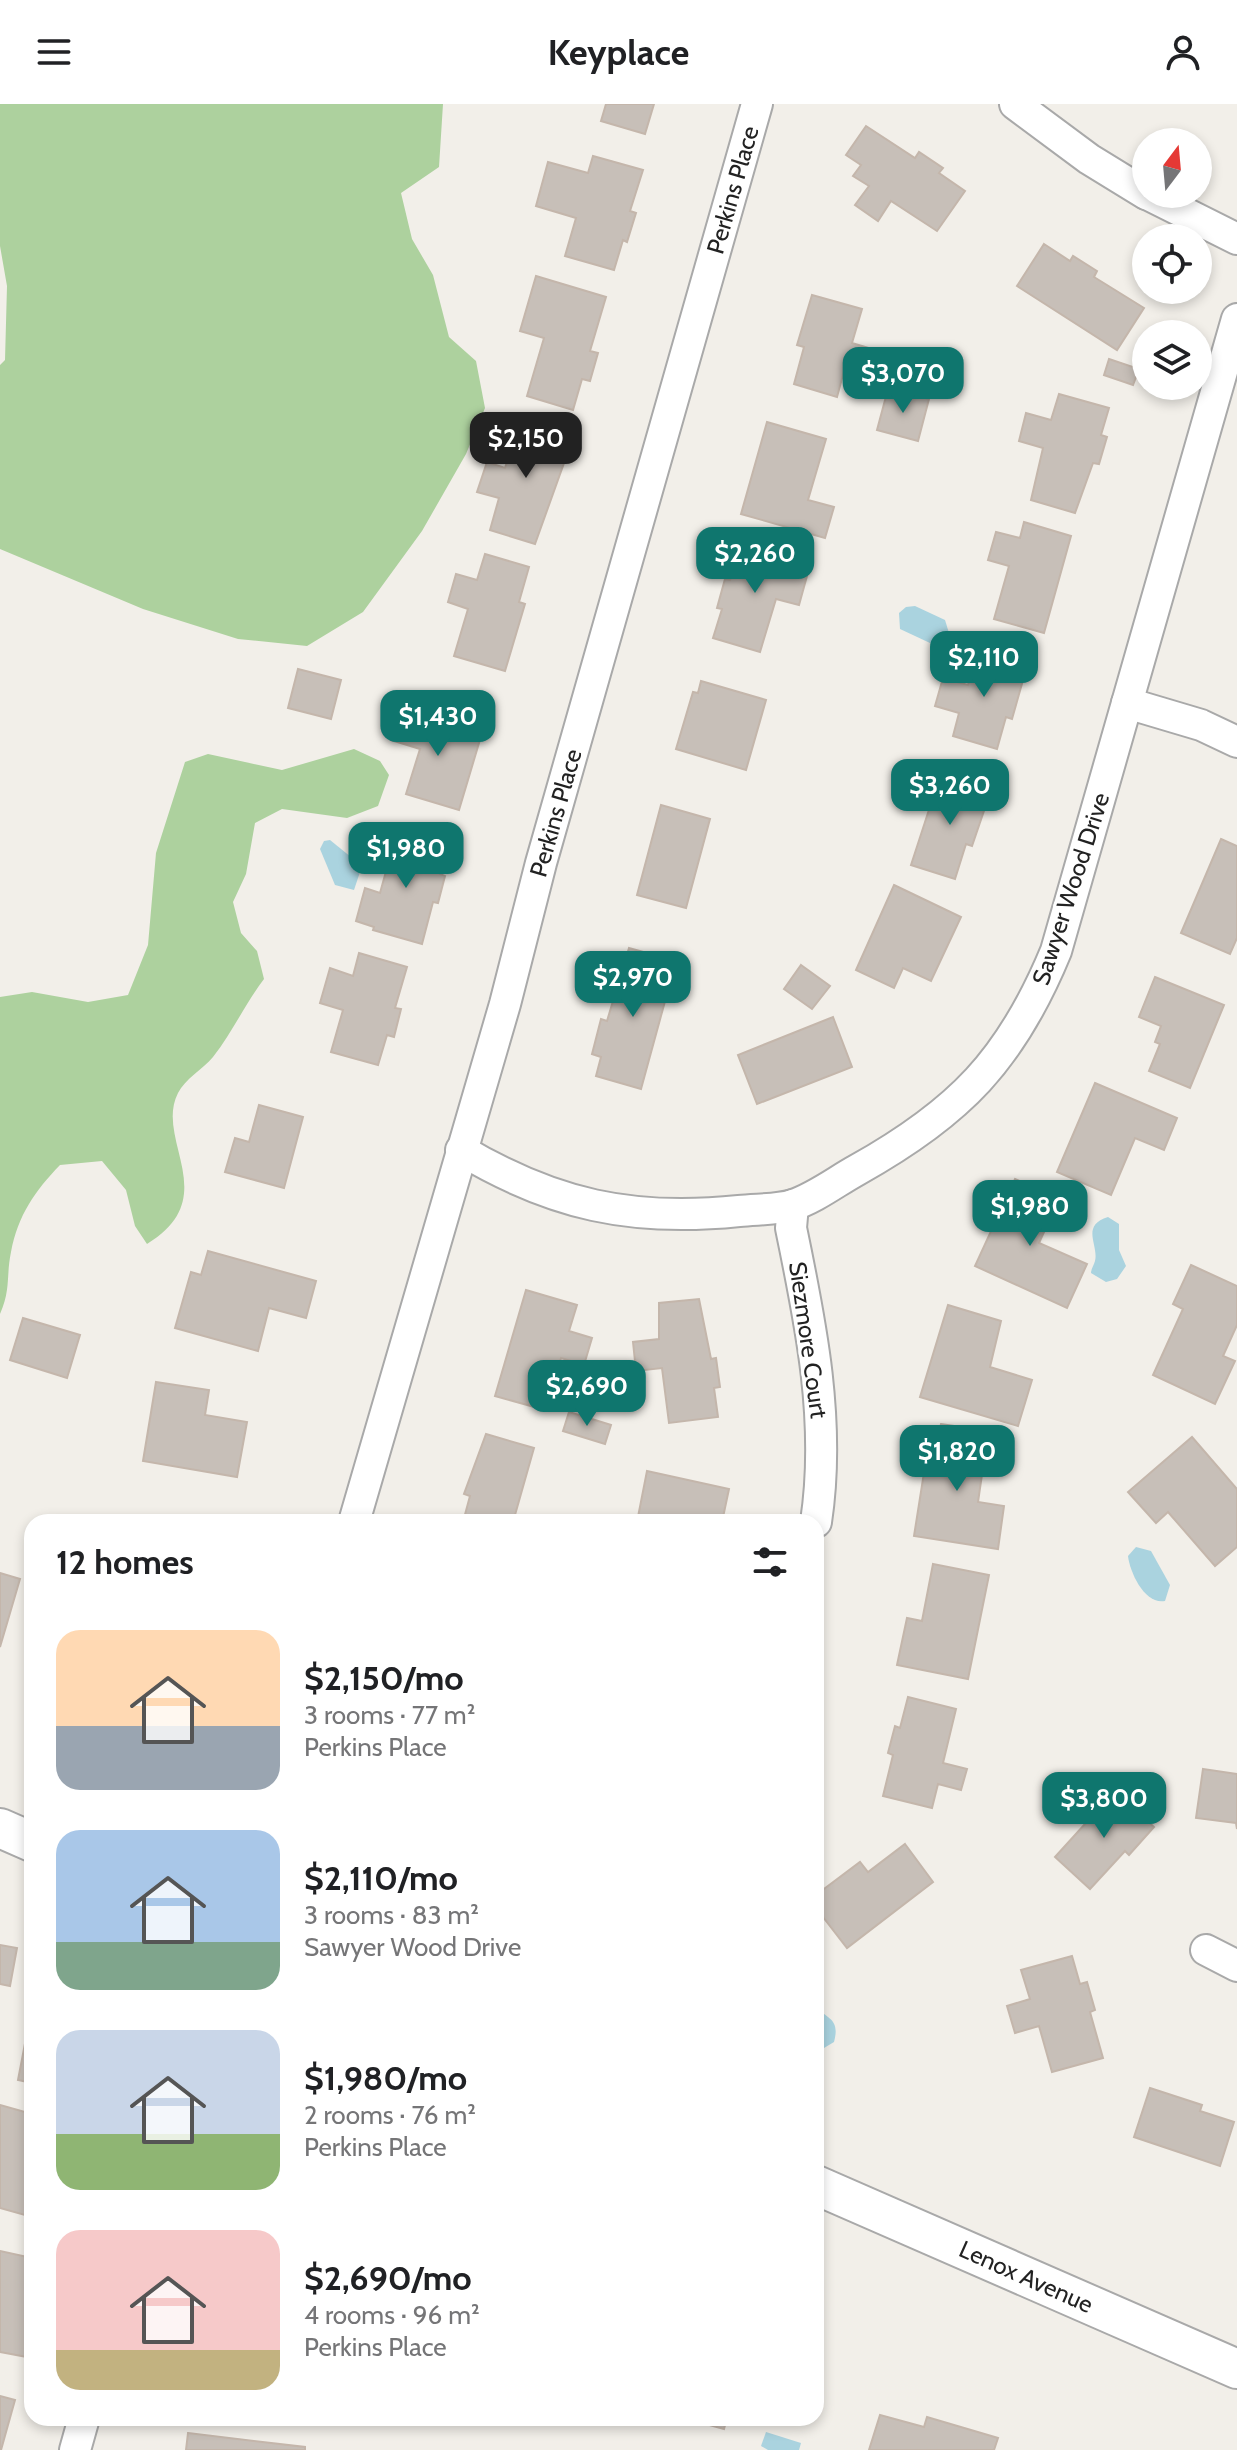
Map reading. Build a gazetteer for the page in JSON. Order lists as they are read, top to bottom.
{
  "streets": {
    "street": [
      "Perkins Place",
      "Sawyer Wood Drive",
      "Siezmore Court",
      "Lenox Avenue"
    ]
  },
  "crossings": [
    ["Perkins Place", "Sawyer Wood Drive"],
    ["Sawyer Wood Drive", "Siezmore Court"]
  ],
  "north": "top",
  "page": {
    "header": "Keyplace",
    "price": [
      "$3,070",
      "$2,150",
      "$2,260",
      "$2,110",
      "$1,430",
      "$3,260",
      "$1,980",
      "$2,970",
      "$1,980",
      "$2,690",
      "$1,820",
      "$3,800"
    ],
    "heading": "12 homes",
    "list": [
      {
        "name": "$2,150/mo",
        "note": "3 rooms · 77 m² · Perkins Place"
      },
      {
        "name": "$2,110/mo",
        "note": "3 rooms · 83 m² · Sawyer Wood Drive"
      },
      {
        "name": "$1,980/mo",
        "note": "2 rooms · 76 m² · Perkins Place"
      },
      {
        "name": "$2,690/mo",
        "note": "4 rooms · 96 m² · Perkins Place"
      }
    ]
  }
}
